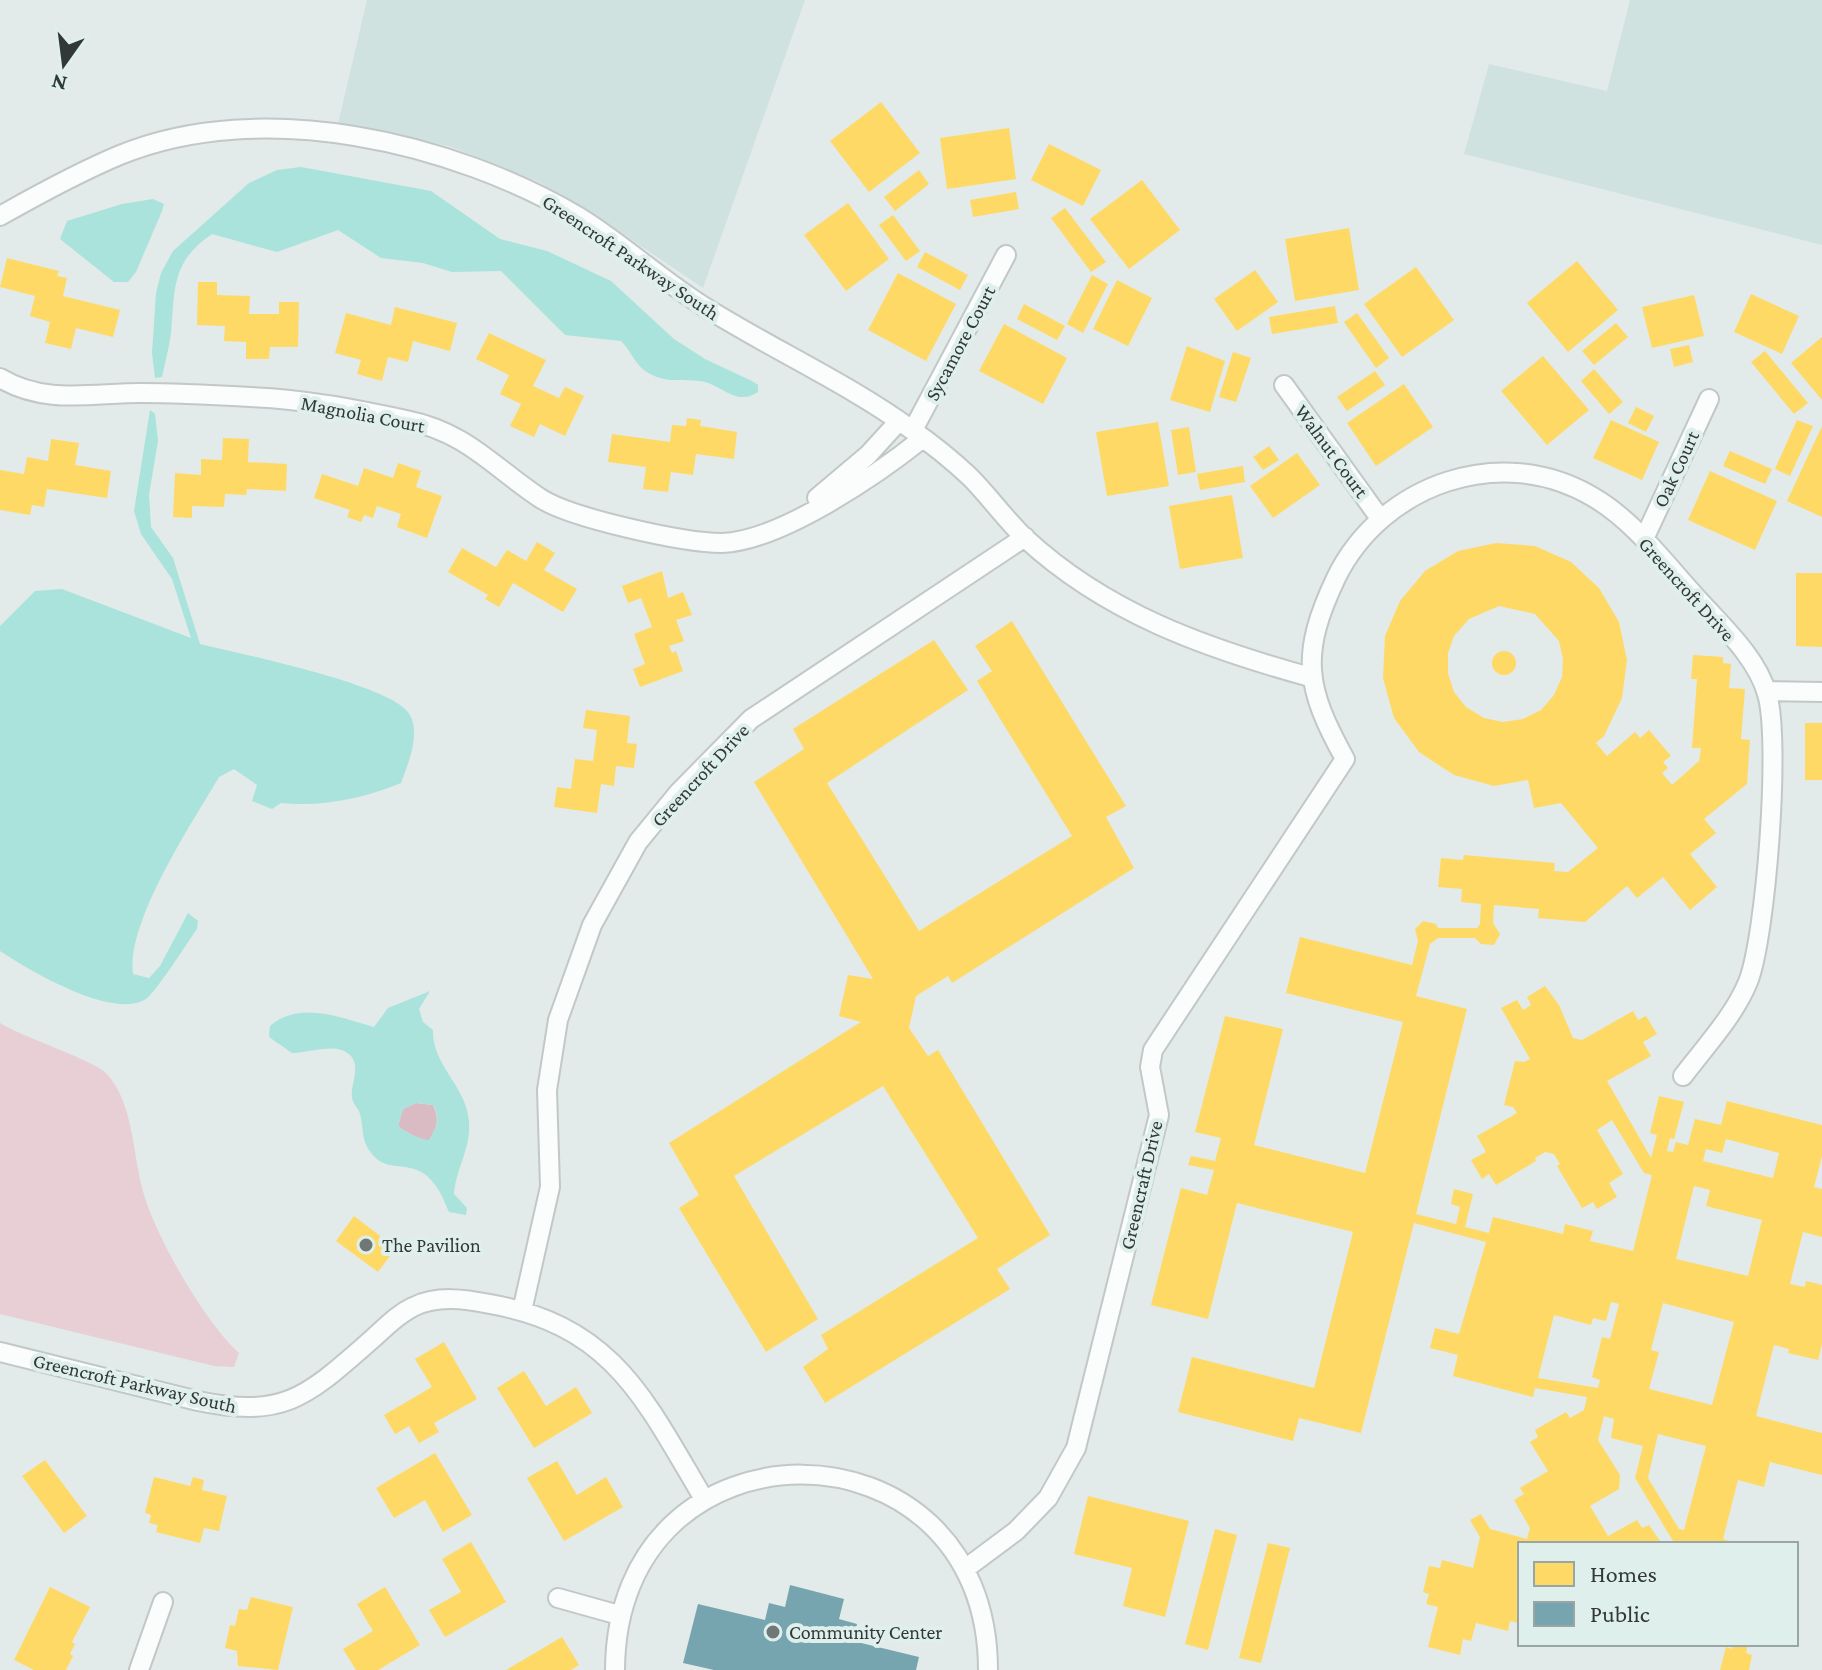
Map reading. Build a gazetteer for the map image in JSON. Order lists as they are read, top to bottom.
{
  "streets": {
    "street": [
      "Greencroft Parkway South",
      "Sycamore Court",
      "Magnolia Court",
      "Walnut Court",
      "Oak Court",
      "Greencroft Drive",
      "Greencraft Drive"
    ]
  },
  "crossings": [
    ["Greencroft Parkway South", "Sycamore Court"],
    ["Greencroft Parkway South", "Magnolia Court"],
    ["Greencroft Parkway South", "Greencroft Drive"],
    ["Sycamore Court", "Magnolia Court"],
    ["Walnut Court", "Greencroft Drive"],
    ["Oak Court", "Greencroft Drive"],
    ["Greencroft Drive", "Greencraft Drive"]
  ],
  "places": ["The Pavilion", "Community Center"],
  "legend": ["Homes", "Public"],
  "north": "bottom"
}
